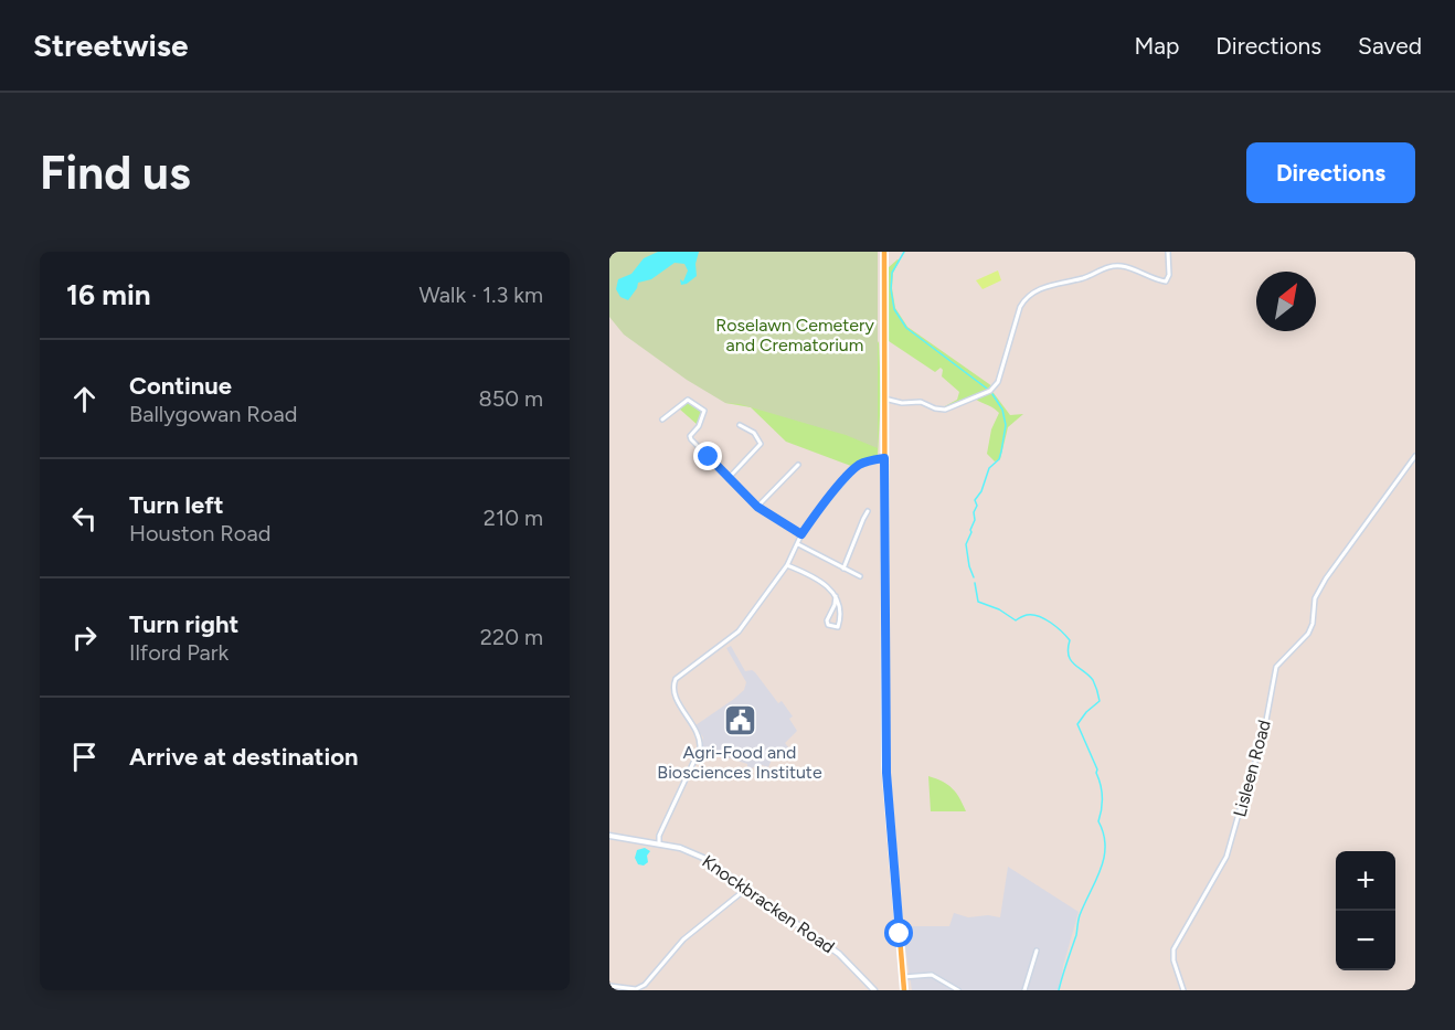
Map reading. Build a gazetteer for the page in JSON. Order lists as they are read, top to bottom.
{
  "streets": {
    "street": ["Lisleen Road", "Knockbracken Road"]
  },
  "parks": ["Roselawn Cemetery and Crematorium"],
  "places": {
    "public building": ["Agri-Food and Biosciences Institute"]
  },
  "north": "top right",
  "page": {
    "header": "Streetwise",
    "nav": ["Map", "Directions", "Saved"],
    "buttons": "Directions",
    "title": "Find us",
    "heading": ["16 min", "Walk · 1.3 km"],
    "list": [
      ["Continue", "Ballygowan Road", "850 m"],
      ["Turn left", "Houston Road", "210 m"],
      ["Turn right", "Ilford Park", "220 m"],
      "Arrive at destination"
    ],
    "map_buttons": ["+", "−"]
  }
}
